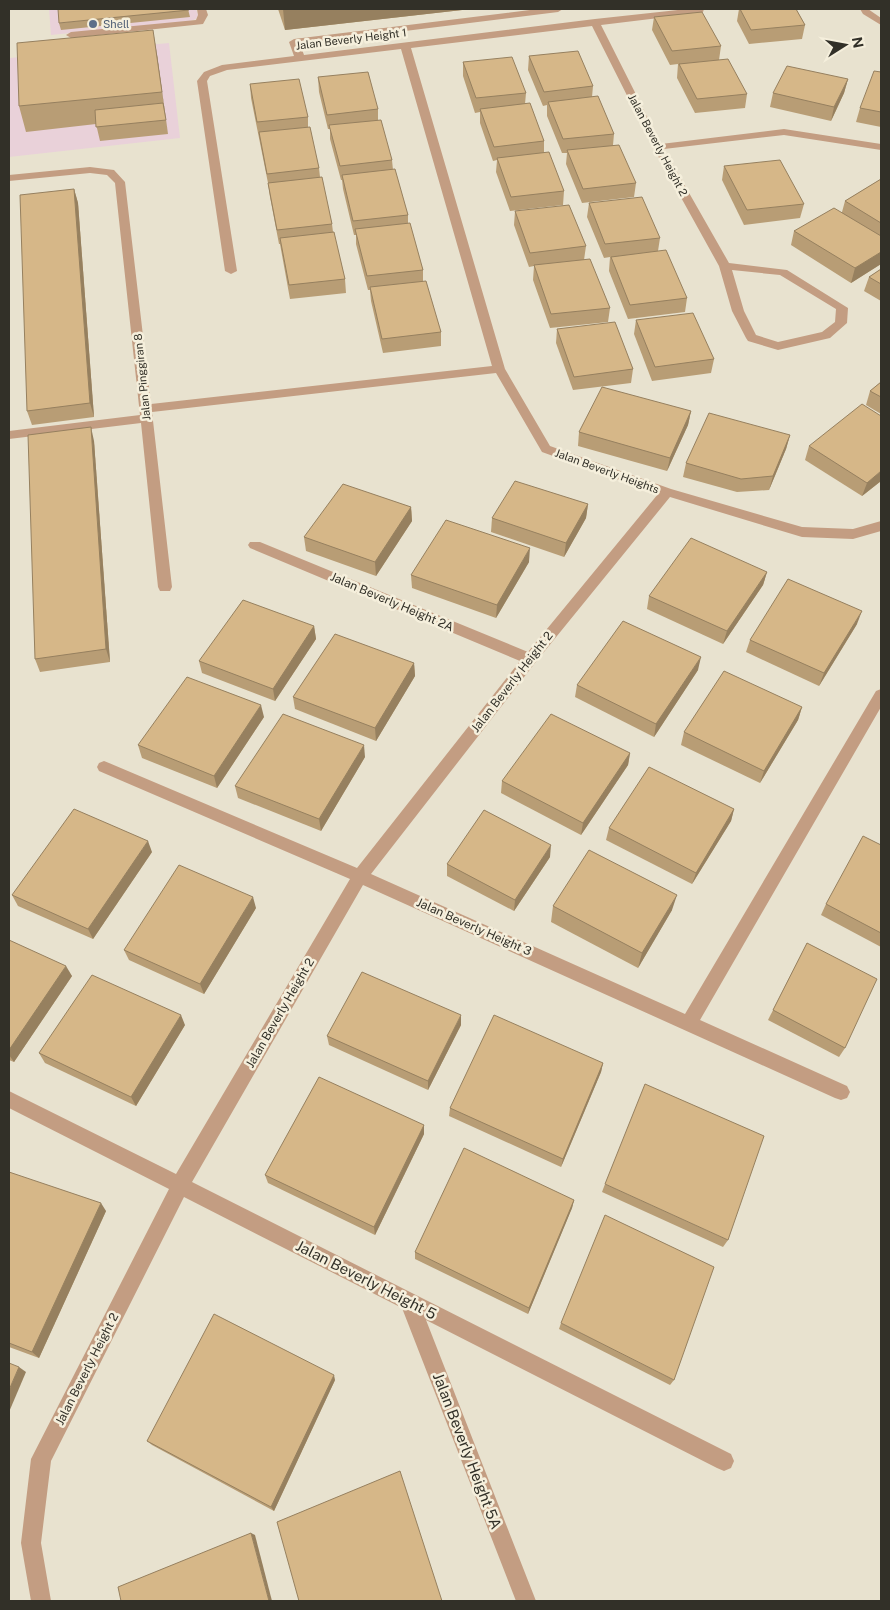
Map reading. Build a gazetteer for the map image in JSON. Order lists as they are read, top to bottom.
{
  "streets": {
    "street": [
      "Jalan Beverly Height 1",
      "Jalan Beverly Height 2",
      "Jalan Pinggiran 8",
      "Jalan Beverly Heights",
      "Jalan Beverly Height 2A",
      "Jalan Beverly Height 3",
      "Jalan Beverly Height 5",
      "Jalan Beverly Height 5A"
    ]
  },
  "crossings": [
    ["Jalan Beverly Height 1", "Jalan Beverly Height 2"],
    ["Jalan Beverly Height 1", "Jalan Beverly Heights"],
    ["Jalan Beverly Height 2", "Jalan Beverly Heights"],
    ["Jalan Beverly Height 2", "Jalan Beverly Height 2A"],
    ["Jalan Beverly Height 2", "Jalan Beverly Height 3"],
    ["Jalan Beverly Height 2", "Jalan Beverly Height 5"],
    ["Jalan Beverly Height 5", "Jalan Beverly Height 5A"]
  ],
  "places": ["Shell"],
  "north": "right"
}
